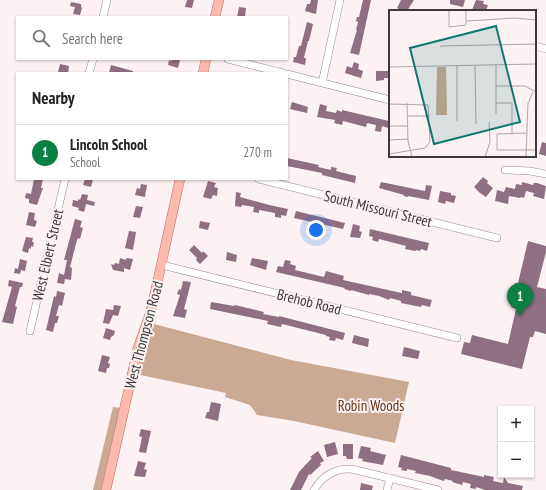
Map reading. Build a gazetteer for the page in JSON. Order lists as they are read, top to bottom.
{
  "streets": {
    "main road": ["West Thompson Road"],
    "street": ["South Missouri Street", "West Elbert Street", "Brehob Road"]
  },
  "crossings": [
    ["Brehob Road", "West Thompson Road"]
  ],
  "parks": ["Robin Woods"],
  "page": {
    "search": "Search here",
    "heading": "Nearby",
    "list": [
      {
        "mark": "1",
        "name": "Lincoln School",
        "note": "School",
        "value": "270 m"
      }
    ],
    "pins": "1",
    "map_buttons": ["+", "−"]
  }
}
